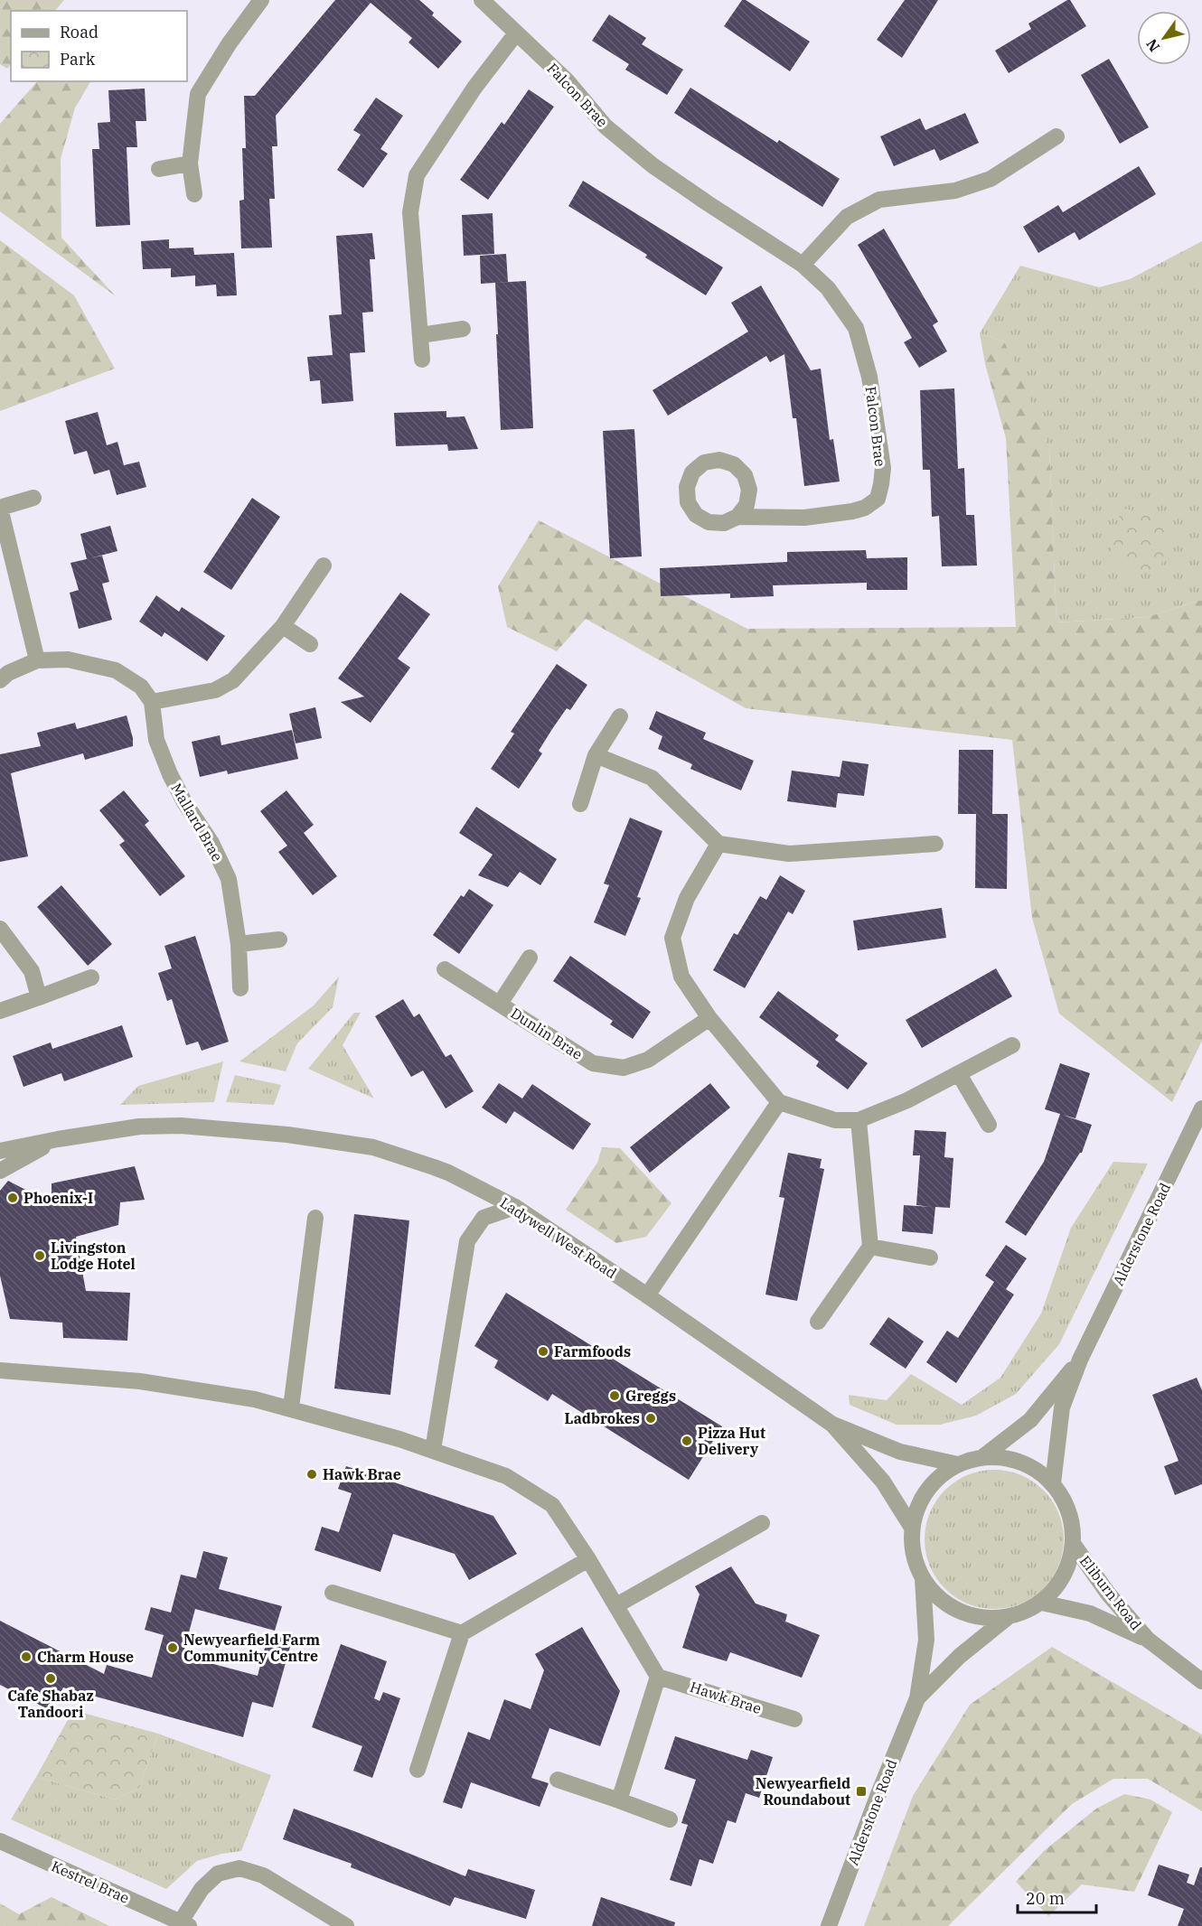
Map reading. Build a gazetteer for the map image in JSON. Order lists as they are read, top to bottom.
{
  "streets": {
    "street": [
      "Falcon Brae",
      "Mallard Brae",
      "Dunlin Brae",
      "Alderstone Road",
      "Ladywell West Road",
      "Eliburn Road",
      "Hawk Brae",
      "Kestrel Brae"
    ]
  },
  "crossings": [
    ["Alderstone Road", "Ladywell West Road"],
    ["Alderstone Road", "Eliburn Road"],
    ["Ladywell West Road", "Eliburn Road"]
  ],
  "places": {
    "other": [
      "Phoenix-I",
      "Livingston Lodge Hotel",
      "Farmfoods",
      "Greggs",
      "Ladbrokes",
      "Pizza Hut Delivery",
      "Hawk Brae",
      "Newyearfield Farm Community Centre",
      "Charm House",
      "Cafe Shabaz Tandoori"
    ],
    "transit": ["Newyearfield Roundabout"]
  },
  "legend": ["Road", "Park"],
  "scale_bar": "20 m",
  "north": "bottom left"
}
